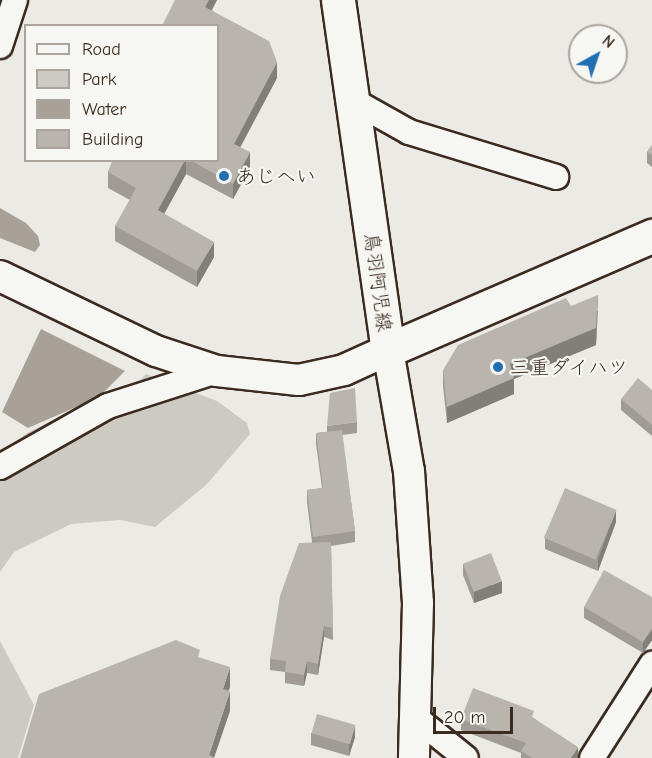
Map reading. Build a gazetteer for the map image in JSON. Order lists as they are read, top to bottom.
{
  "streets": {
    "main road": ["鳥羽阿児線"]
  },
  "places": ["あじへい", "三重ダイハツ"],
  "legend": [
    "Road",
    "Park",
    "Water",
    "Building"
  ],
  "scale_bar": "20 m",
  "north": "top right"
}
